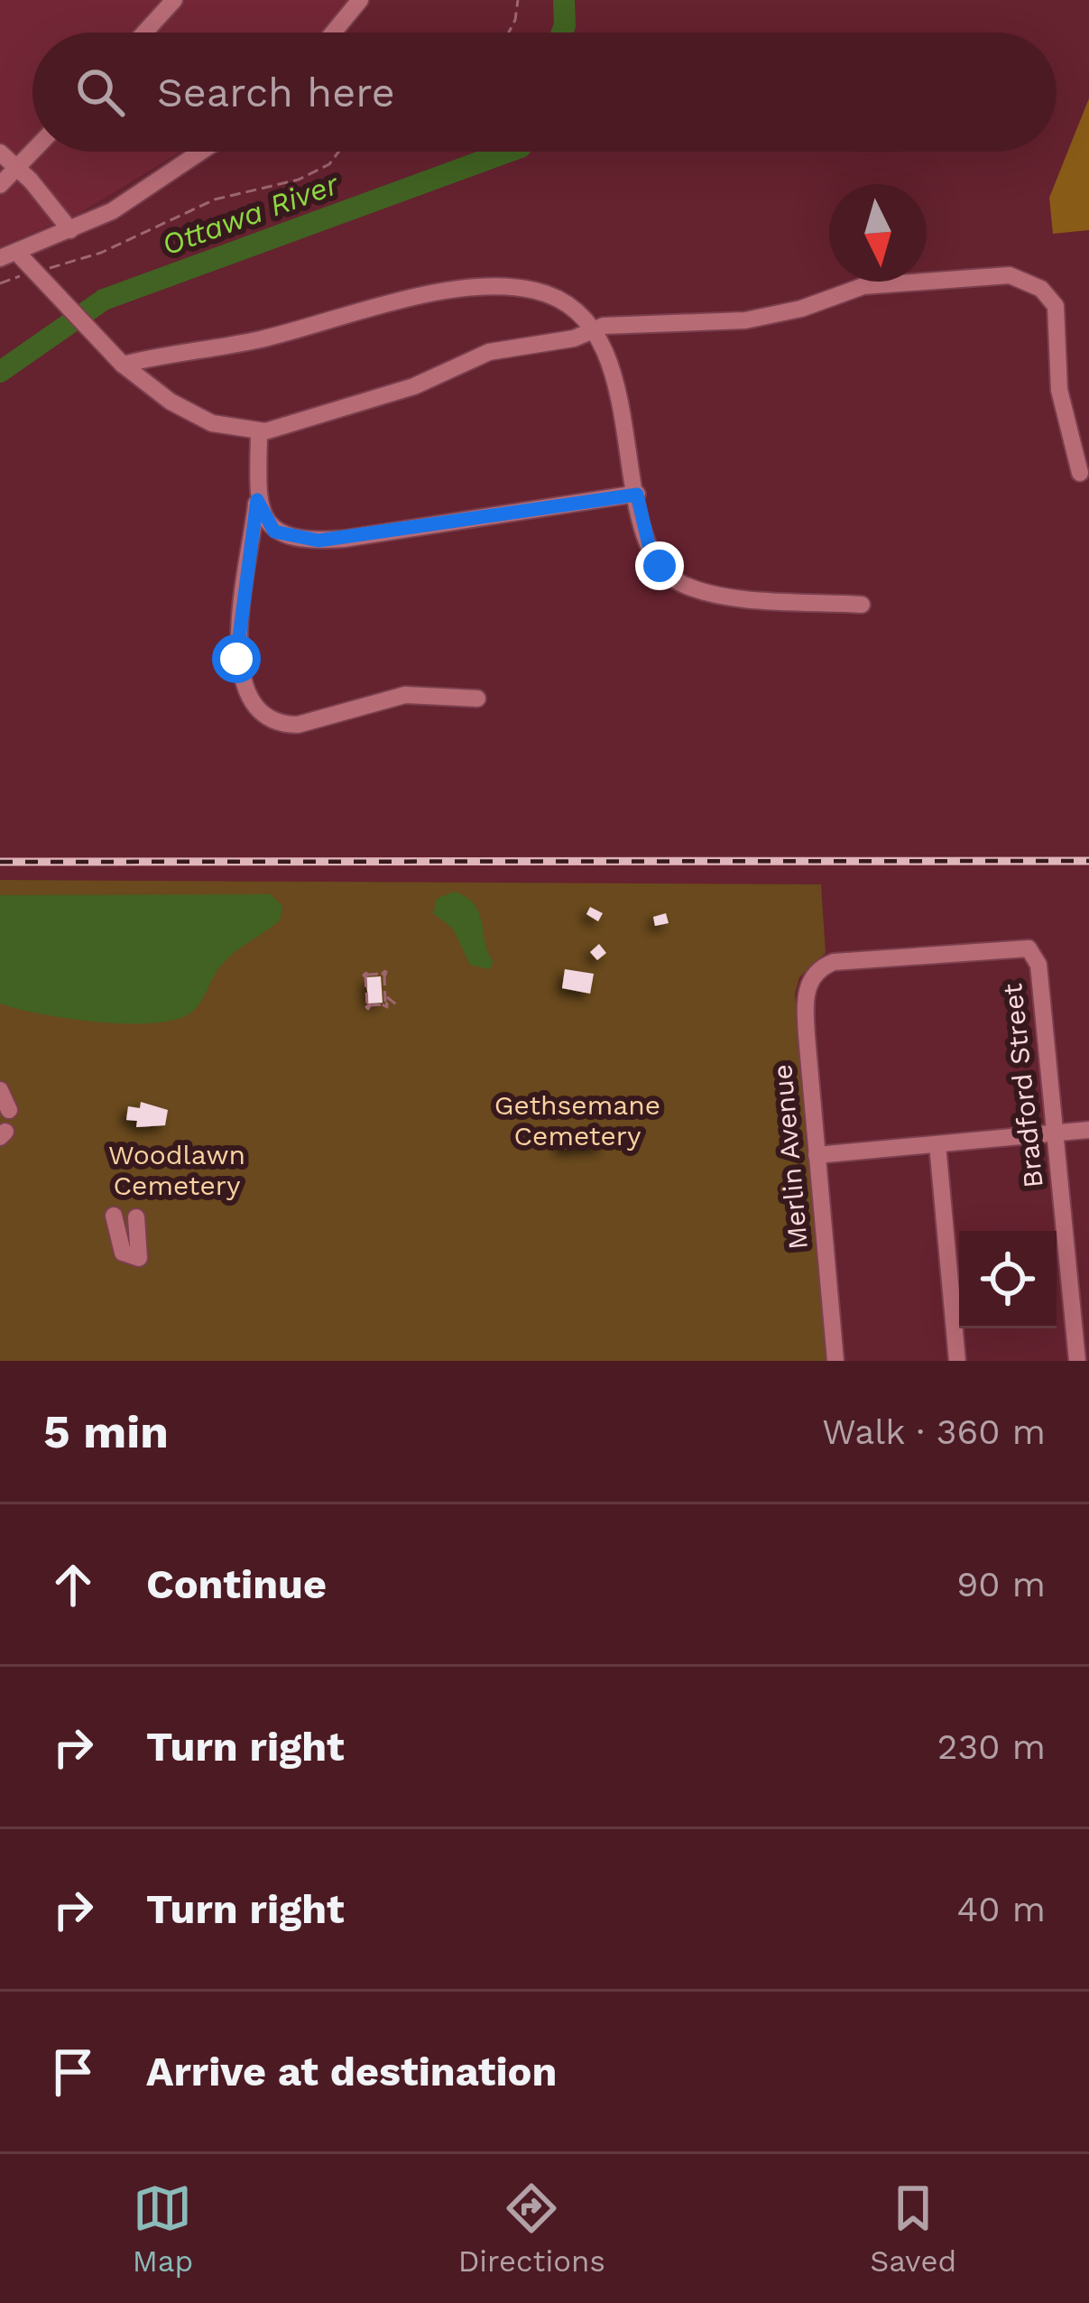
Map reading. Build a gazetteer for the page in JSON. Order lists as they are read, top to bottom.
{
  "streets": {
    "street": ["Bradford Street", "Merlin Avenue"]
  },
  "crossings": [
    ["Bradford Street", "Merlin Avenue"]
  ],
  "water": ["Ottawa River"],
  "parks": ["Gethsemane Cemetery", "Woodlawn Cemetery"],
  "north": "bottom",
  "page": {
    "search": "Search here",
    "heading": ["5 min", "Walk · 360 m"],
    "list": [
      ["Continue", "90 m"],
      ["Turn right", "230 m"],
      ["Turn right", "40 m"],
      "Arrive at destination"
    ],
    "nav": ["Map", "Directions", "Saved"]
  }
}
